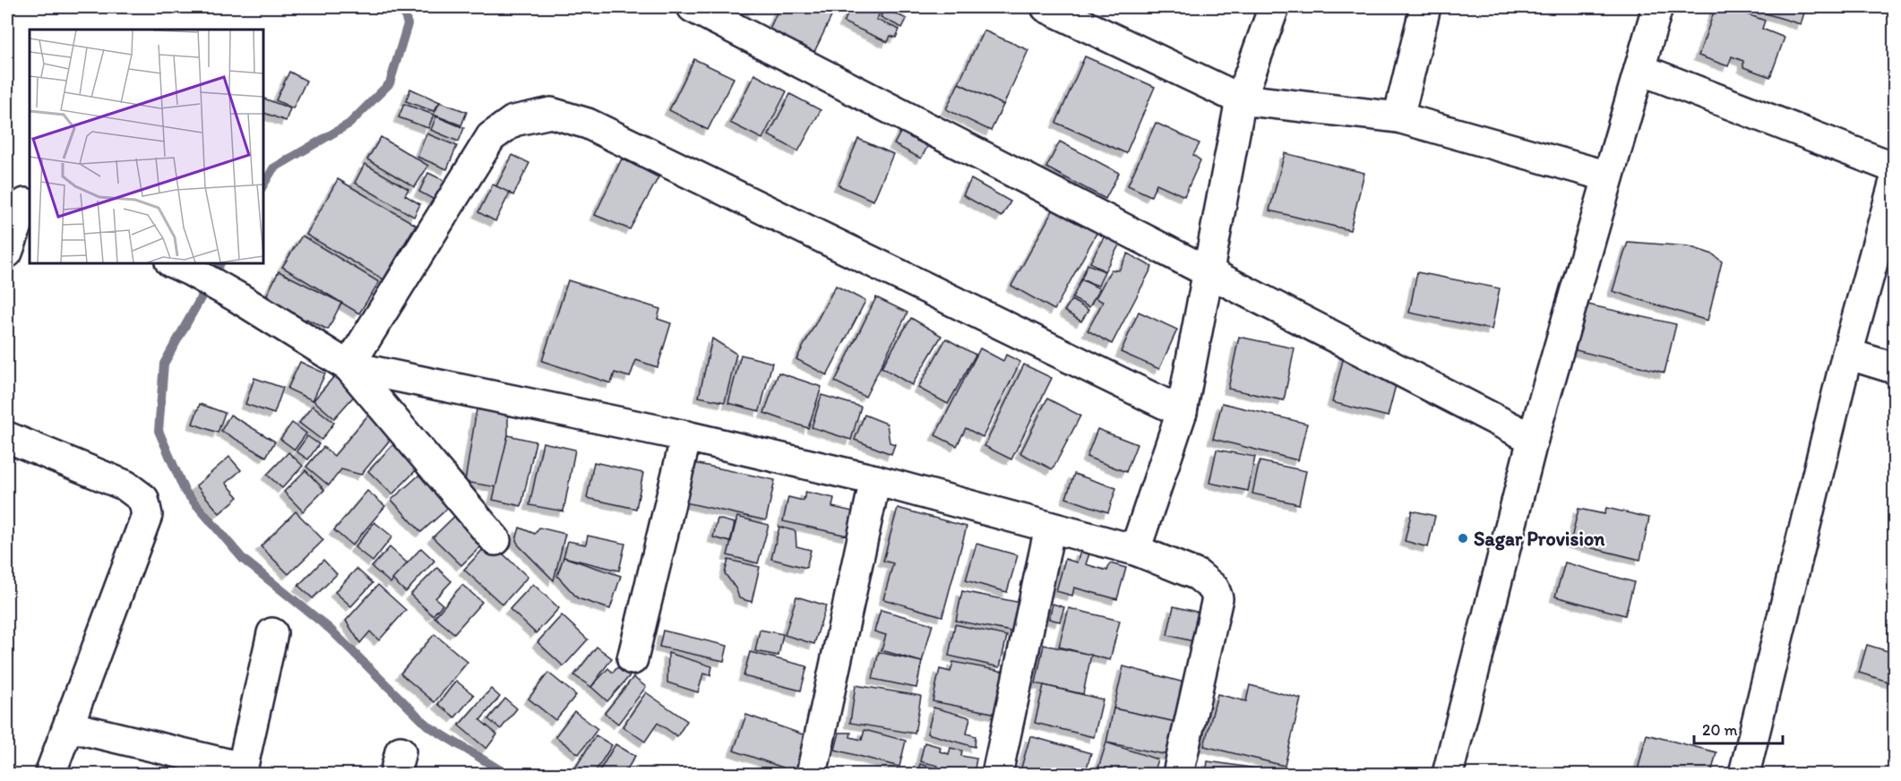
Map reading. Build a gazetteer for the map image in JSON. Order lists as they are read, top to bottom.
{
  "places": ["Sagar Provision"],
  "scale_bar": "20 m"
}
